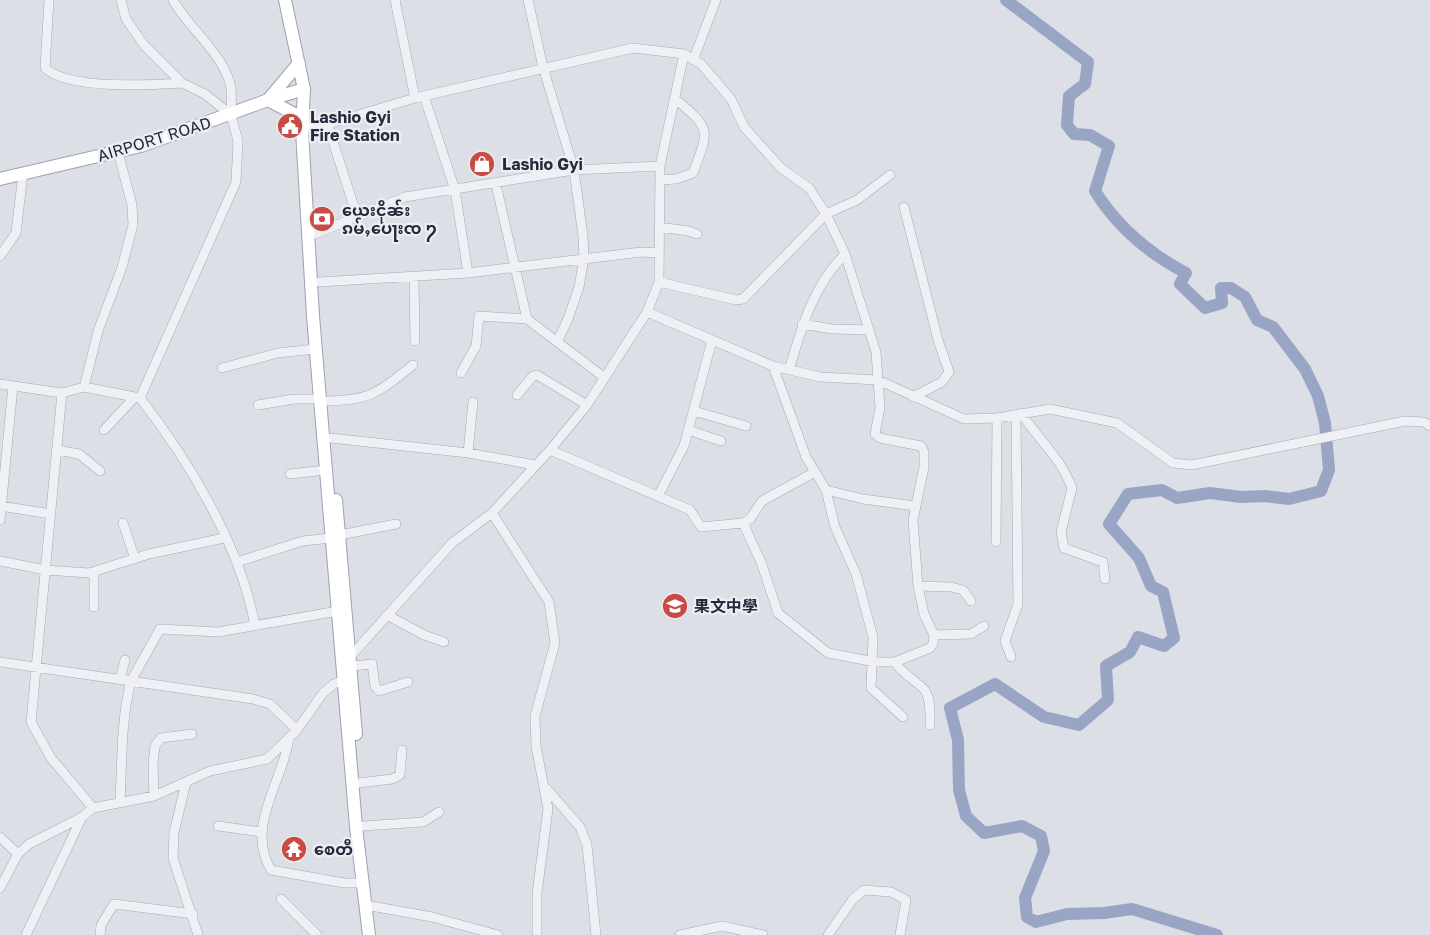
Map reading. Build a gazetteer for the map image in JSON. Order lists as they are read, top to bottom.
{
  "streets": {
    "main road": ["AIRPORT ROAD"]
  },
  "places": {
    "public building": ["Lashio Gyi Fire Station"],
    "shop": ["Lashio Gyi"],
    "bank": ["ယေးငိုၼ်း ၵမ်ႇပေႃးၸ ႒"],
    "school or university": ["果文中學"],
    "temple": ["စေတီ"]
  }
}
